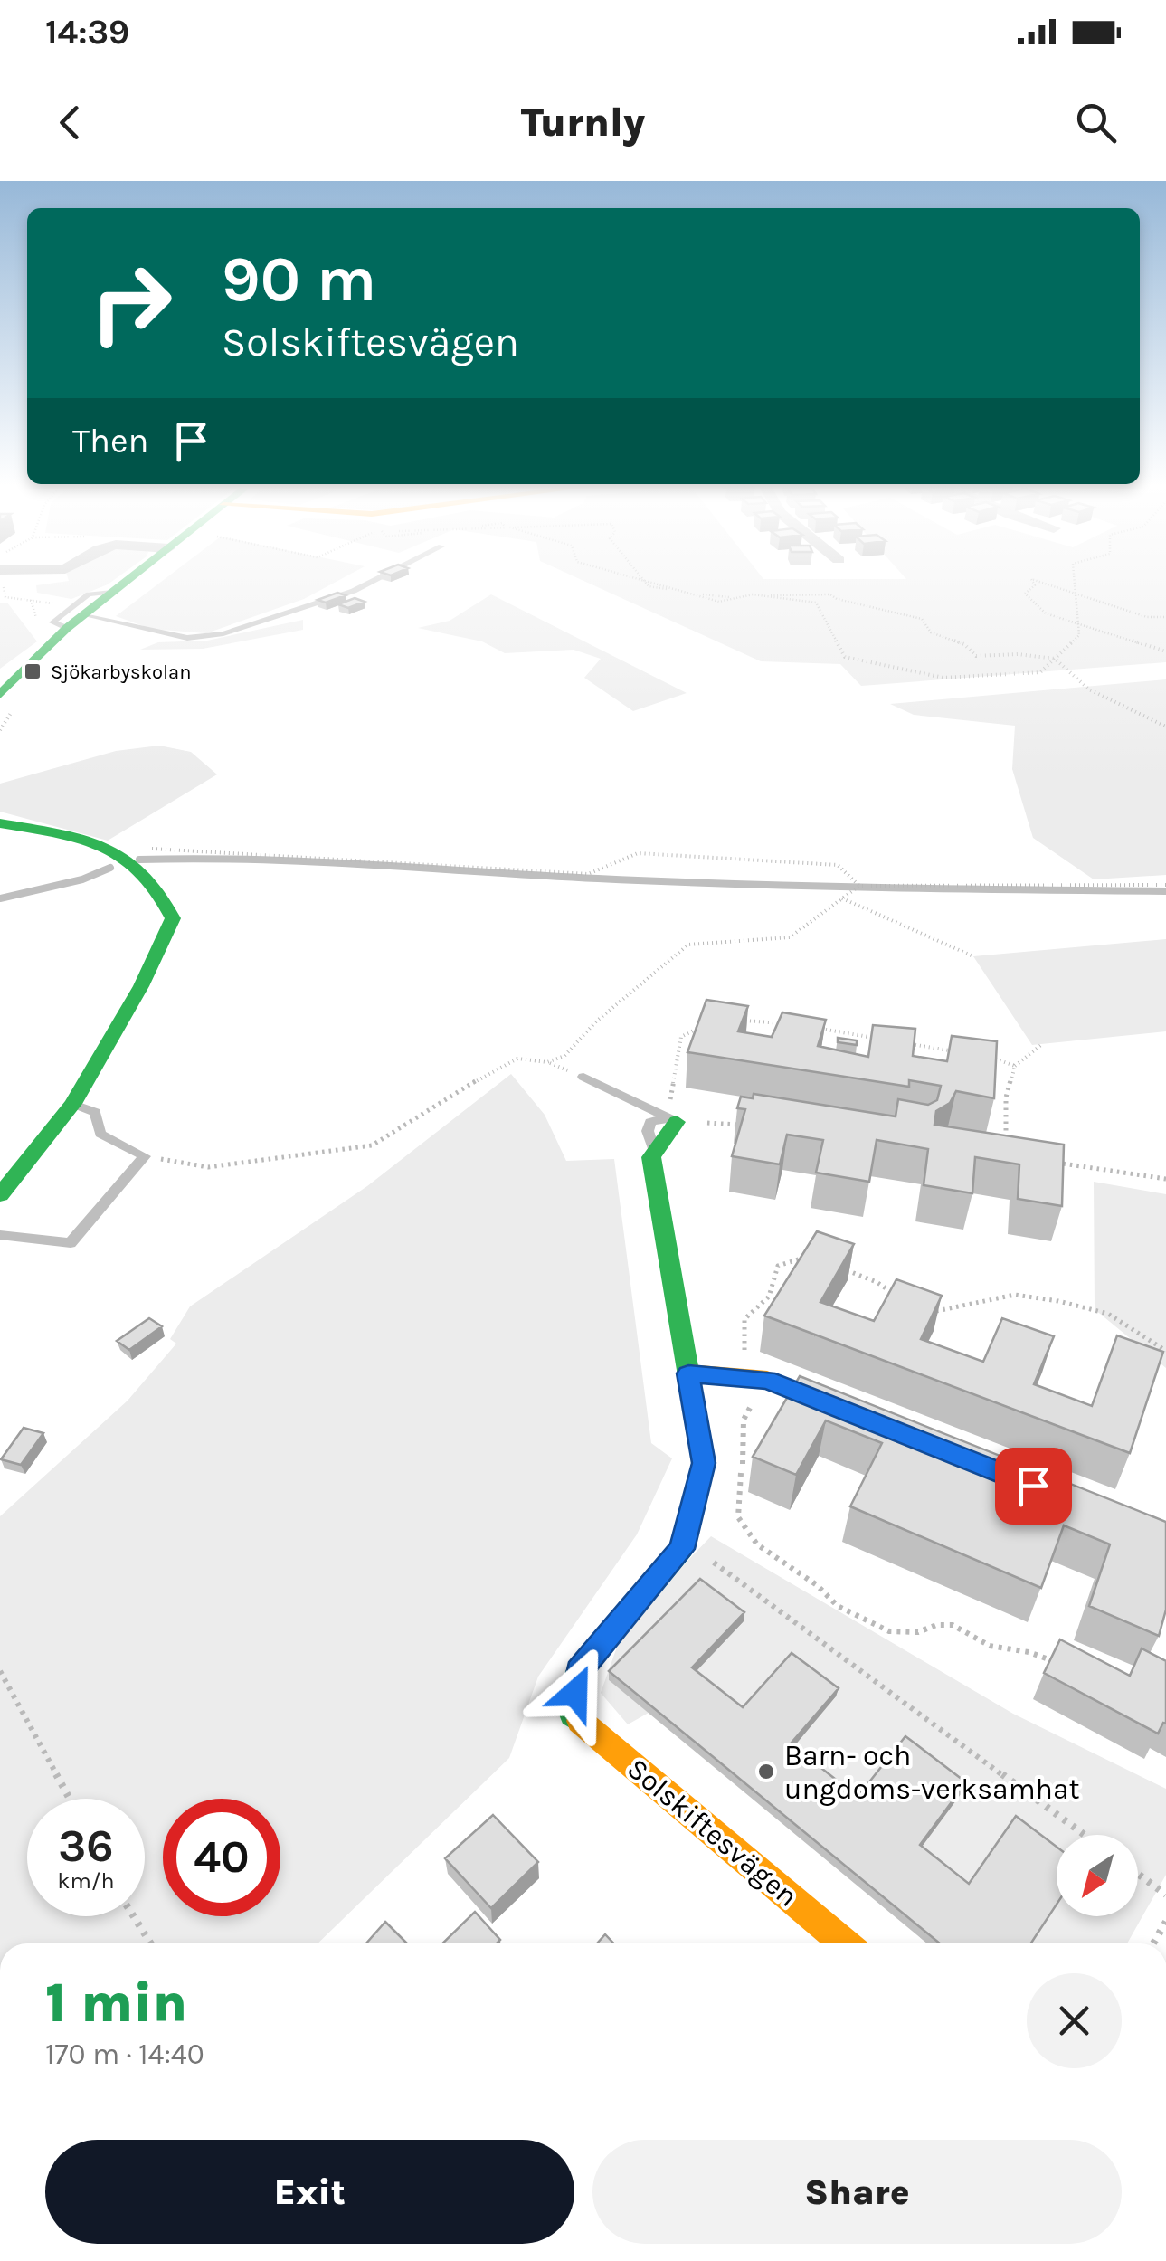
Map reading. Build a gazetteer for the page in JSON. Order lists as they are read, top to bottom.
{
  "streets": {
    "street": ["Solskiftesvägen"]
  },
  "places": {
    "transit": ["Sjökarbyskolan"],
    "other": ["Barn- och ungdoms-verksamhat"]
  },
  "north": "bottom left",
  "page": {
    "status": "14:39",
    "header": "Turnly",
    "turn": ["90 m", "Solskiftesvägen"],
    "then": "Then",
    "speed": "36 km/h",
    "limit": "40",
    "heading": ["1 min", "170 m · 14:40"],
    "buttons": ["Exit", "Share"]
  }
}
